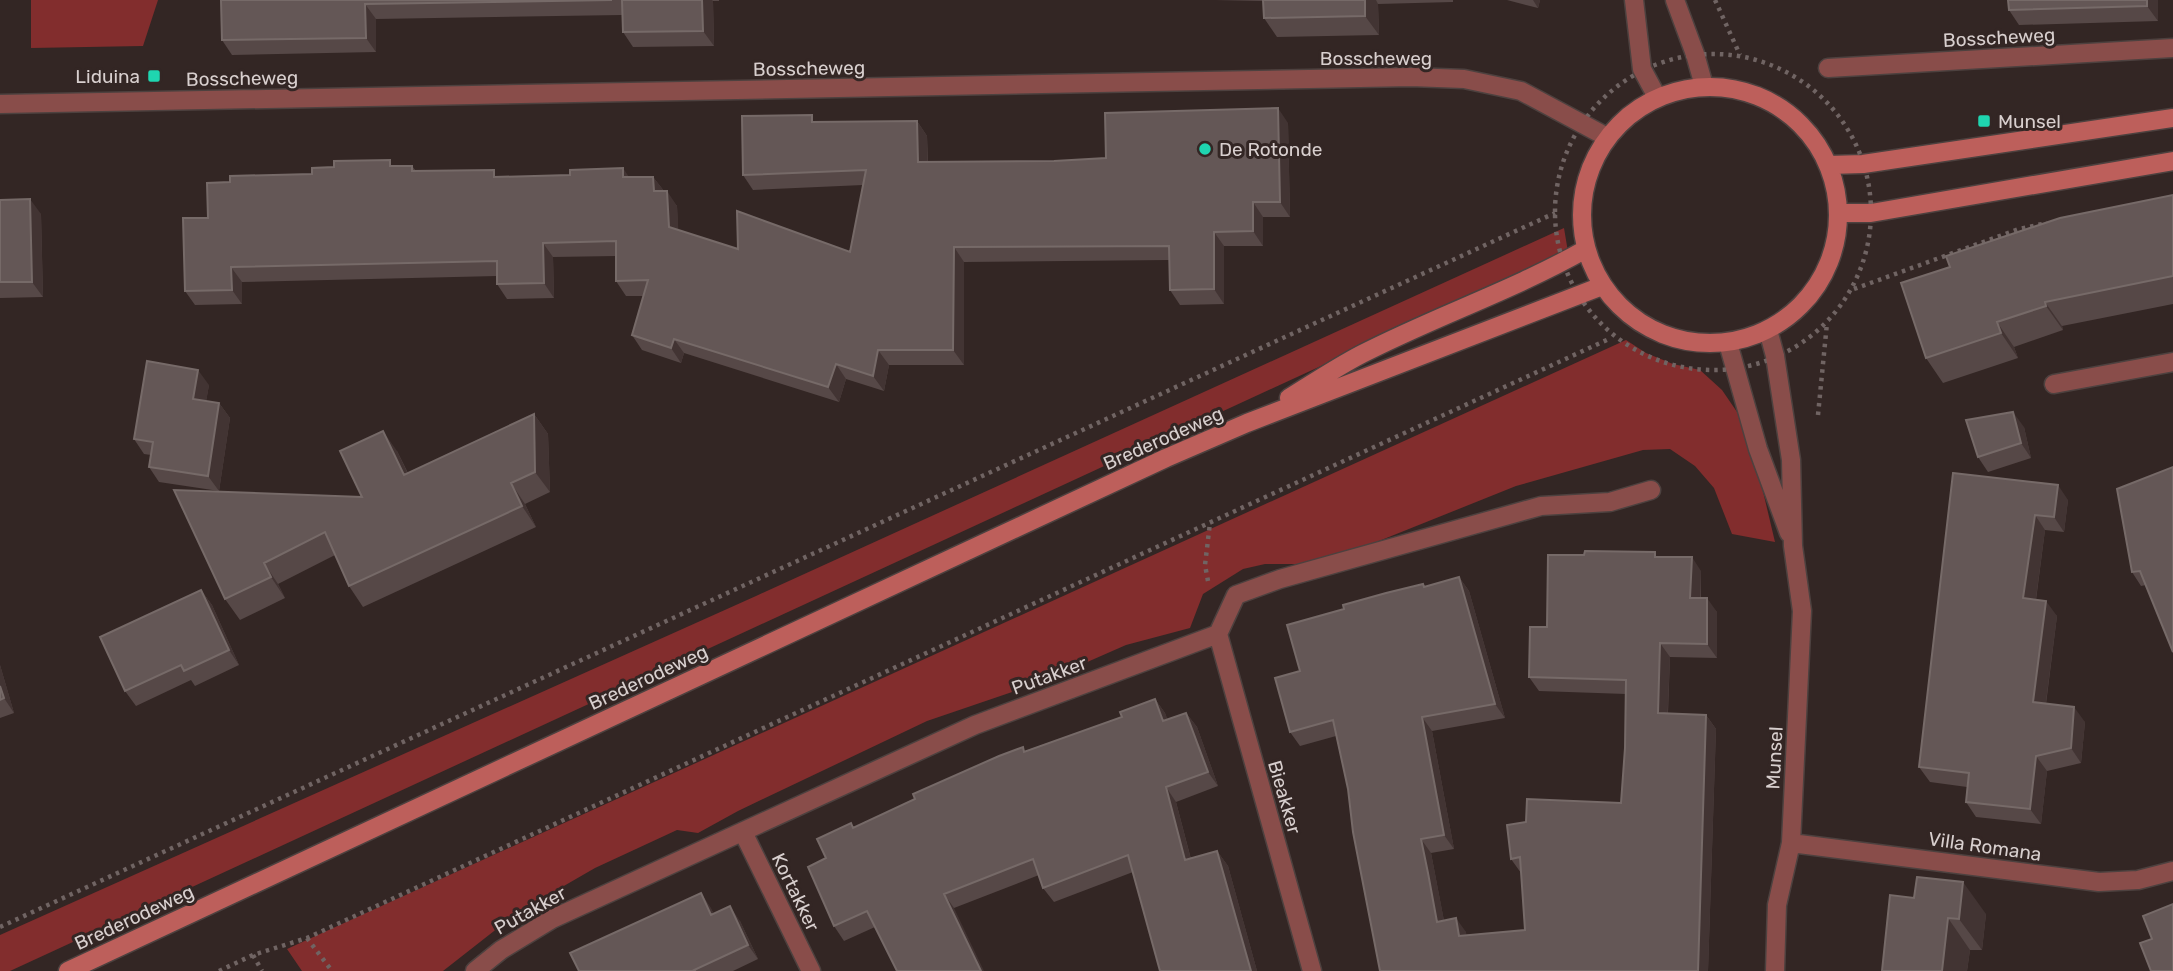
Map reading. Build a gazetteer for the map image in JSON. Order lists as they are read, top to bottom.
{
  "streets": {
    "main road": ["Brederodeweg"],
    "street": [
      "Bosscheweg",
      "Putakker",
      "Munsel",
      "Bieakker",
      "Villa Romana",
      "Kortakker"
    ]
  },
  "crossings": [
    ["Putakker", "Bieakker"],
    ["Putakker", "Kortakker"],
    ["Munsel", "Villa Romana"]
  ],
  "places": {
    "transit": ["Liduina", "Munsel"],
    "other": ["De Rotonde"]
  }
}
